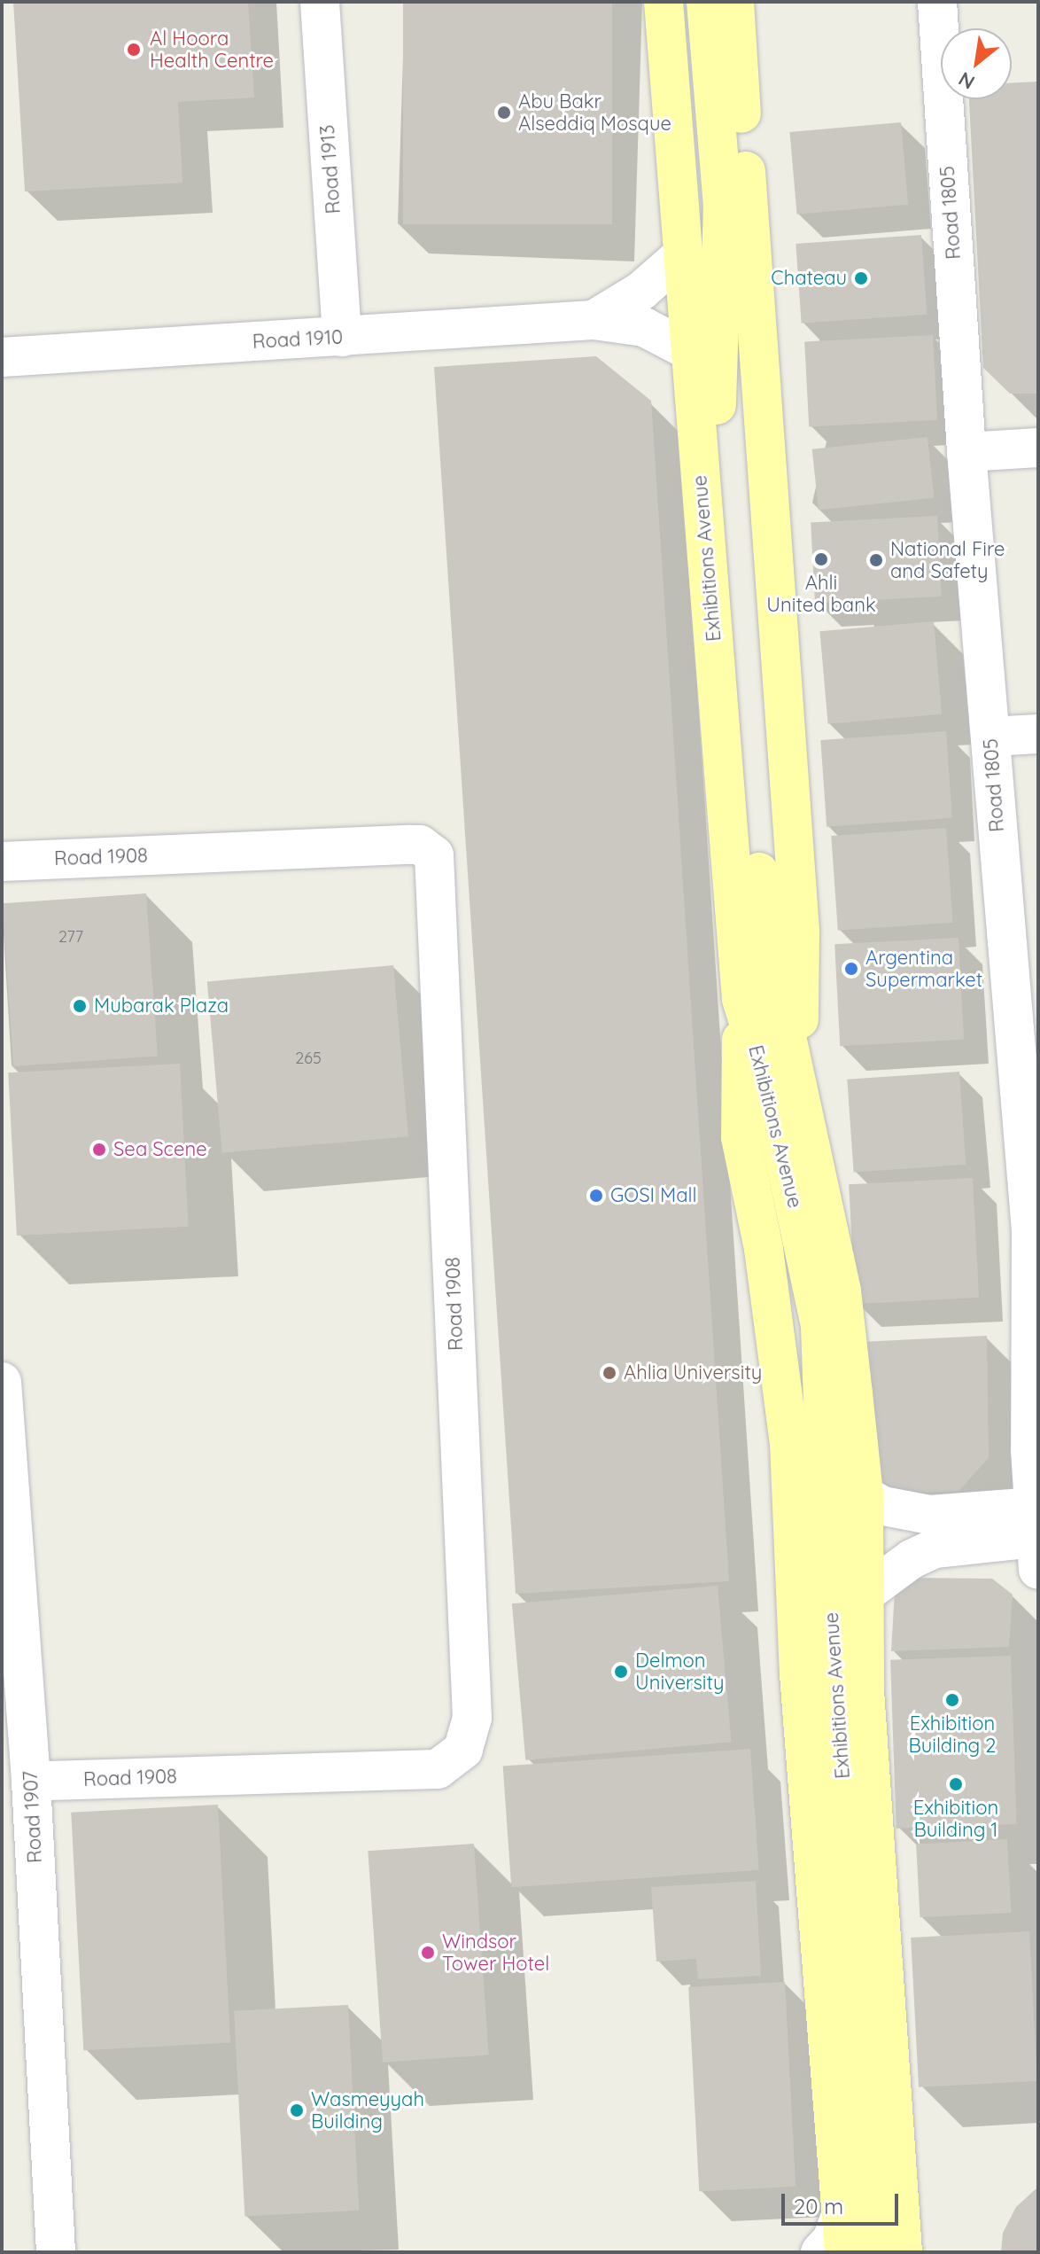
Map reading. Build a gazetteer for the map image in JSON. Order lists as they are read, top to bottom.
{
  "streets": {
    "main road": ["Exhibitions Avenue"],
    "street": [
      "Road 1913",
      "Road 1805",
      "Road 1910",
      "Road 1908",
      "Road 1907"
    ]
  },
  "crossings": [
    ["Road 1913", "Road 1910"],
    ["Road 1910", "Exhibitions Avenue"],
    ["Road 1908", "Road 1907"]
  ],
  "places": [
    "Al Hoora Health Centre",
    "Abu Bakr Alseddiq Mosque",
    "Chateau",
    "Ahli United bank",
    "National Fire and Safety",
    "Argentina Supermarket",
    "Mubarak Plaza",
    "Sea Scene",
    "GOSI Mall",
    "Ahlia University",
    "Delmon University",
    "Exhibition Building 2",
    "Exhibition Building 1",
    "Windsor Tower Hotel",
    "Wasmeyyah Building"
  ],
  "house_numbers": ["277", "265"],
  "scale_bar": "20 m",
  "north": "bottom left"
}
